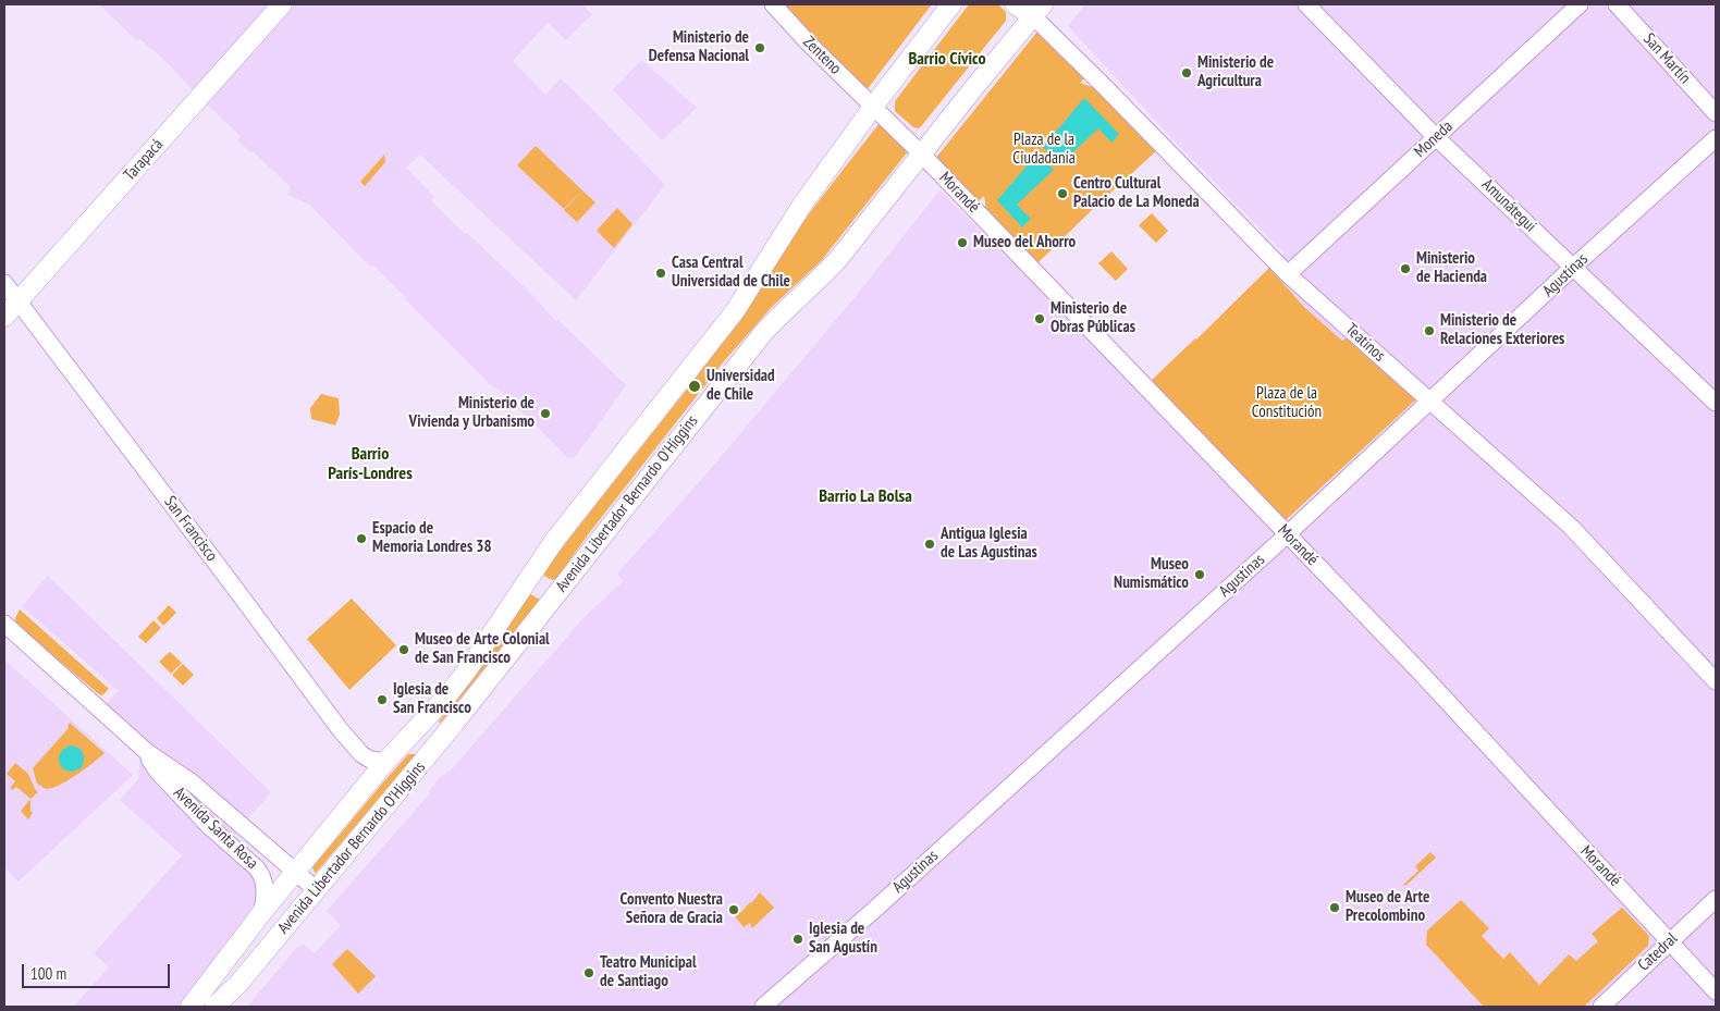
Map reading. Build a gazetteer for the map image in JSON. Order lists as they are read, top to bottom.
{
  "streets": {
    "main road": [
      "Zenteno",
      "San Martín",
      "Moneda",
      "Tarapacá",
      "Morandé",
      "Amunátegui",
      "Agustinas",
      "Teatinos",
      "Avenida Libertador Bernardo O'Higgins",
      "San Francisco",
      "Avenida Santa Rosa",
      "Catedral"
    ]
  },
  "crossings": [
    ["Zenteno", "Morandé"],
    ["Zenteno", "Avenida Libertador Bernardo O'Higgins"],
    ["Moneda", "Amunátegui"],
    ["Moneda", "Teatinos"],
    ["Tarapacá", "San Francisco"],
    ["Morandé", "Agustinas"],
    ["Morandé", "Avenida Libertador Bernardo O'Higgins"],
    ["Morandé", "Catedral"],
    ["Amunátegui", "Agustinas"],
    ["Agustinas", "Teatinos"],
    ["Teatinos", "Avenida Libertador Bernardo O'Higgins"],
    ["Avenida Libertador Bernardo O'Higgins", "San Francisco"],
    ["Avenida Libertador Bernardo O'Higgins", "Avenida Santa Rosa"]
  ],
  "districts": ["Barrio Cívico", "Barrio París-Londres", "Barrio La Bolsa"],
  "parks": ["Plaza de la Ciudadanía", "Plaza de la Constitución"],
  "places": [
    "Ministerio de Defensa Nacional",
    "Ministerio de Agricultura",
    "Centro Cultural Palacio de La Moneda",
    "Museo del Ahorro",
    "Ministerio de Hacienda",
    "Casa Central Universidad de Chile",
    "Ministerio de Obras Públicas",
    "Ministerio de Relaciones Exteriores",
    "Universidad de Chile",
    "Ministerio de Vivienda y Urbanismo",
    "Espacio de Memoria Londres 38",
    "Antigua Iglesia de Las Agustinas",
    "Museo Numismático",
    "Museo de Arte Colonial de San Francisco",
    "Iglesia de San Francisco",
    "Museo de Arte Precolombino",
    "Convento Nuestra Señora de Gracia",
    "Iglesia de San Agustín",
    "Teatro Municipal de Santiago"
  ],
  "scale_bar": "100 m"
}
